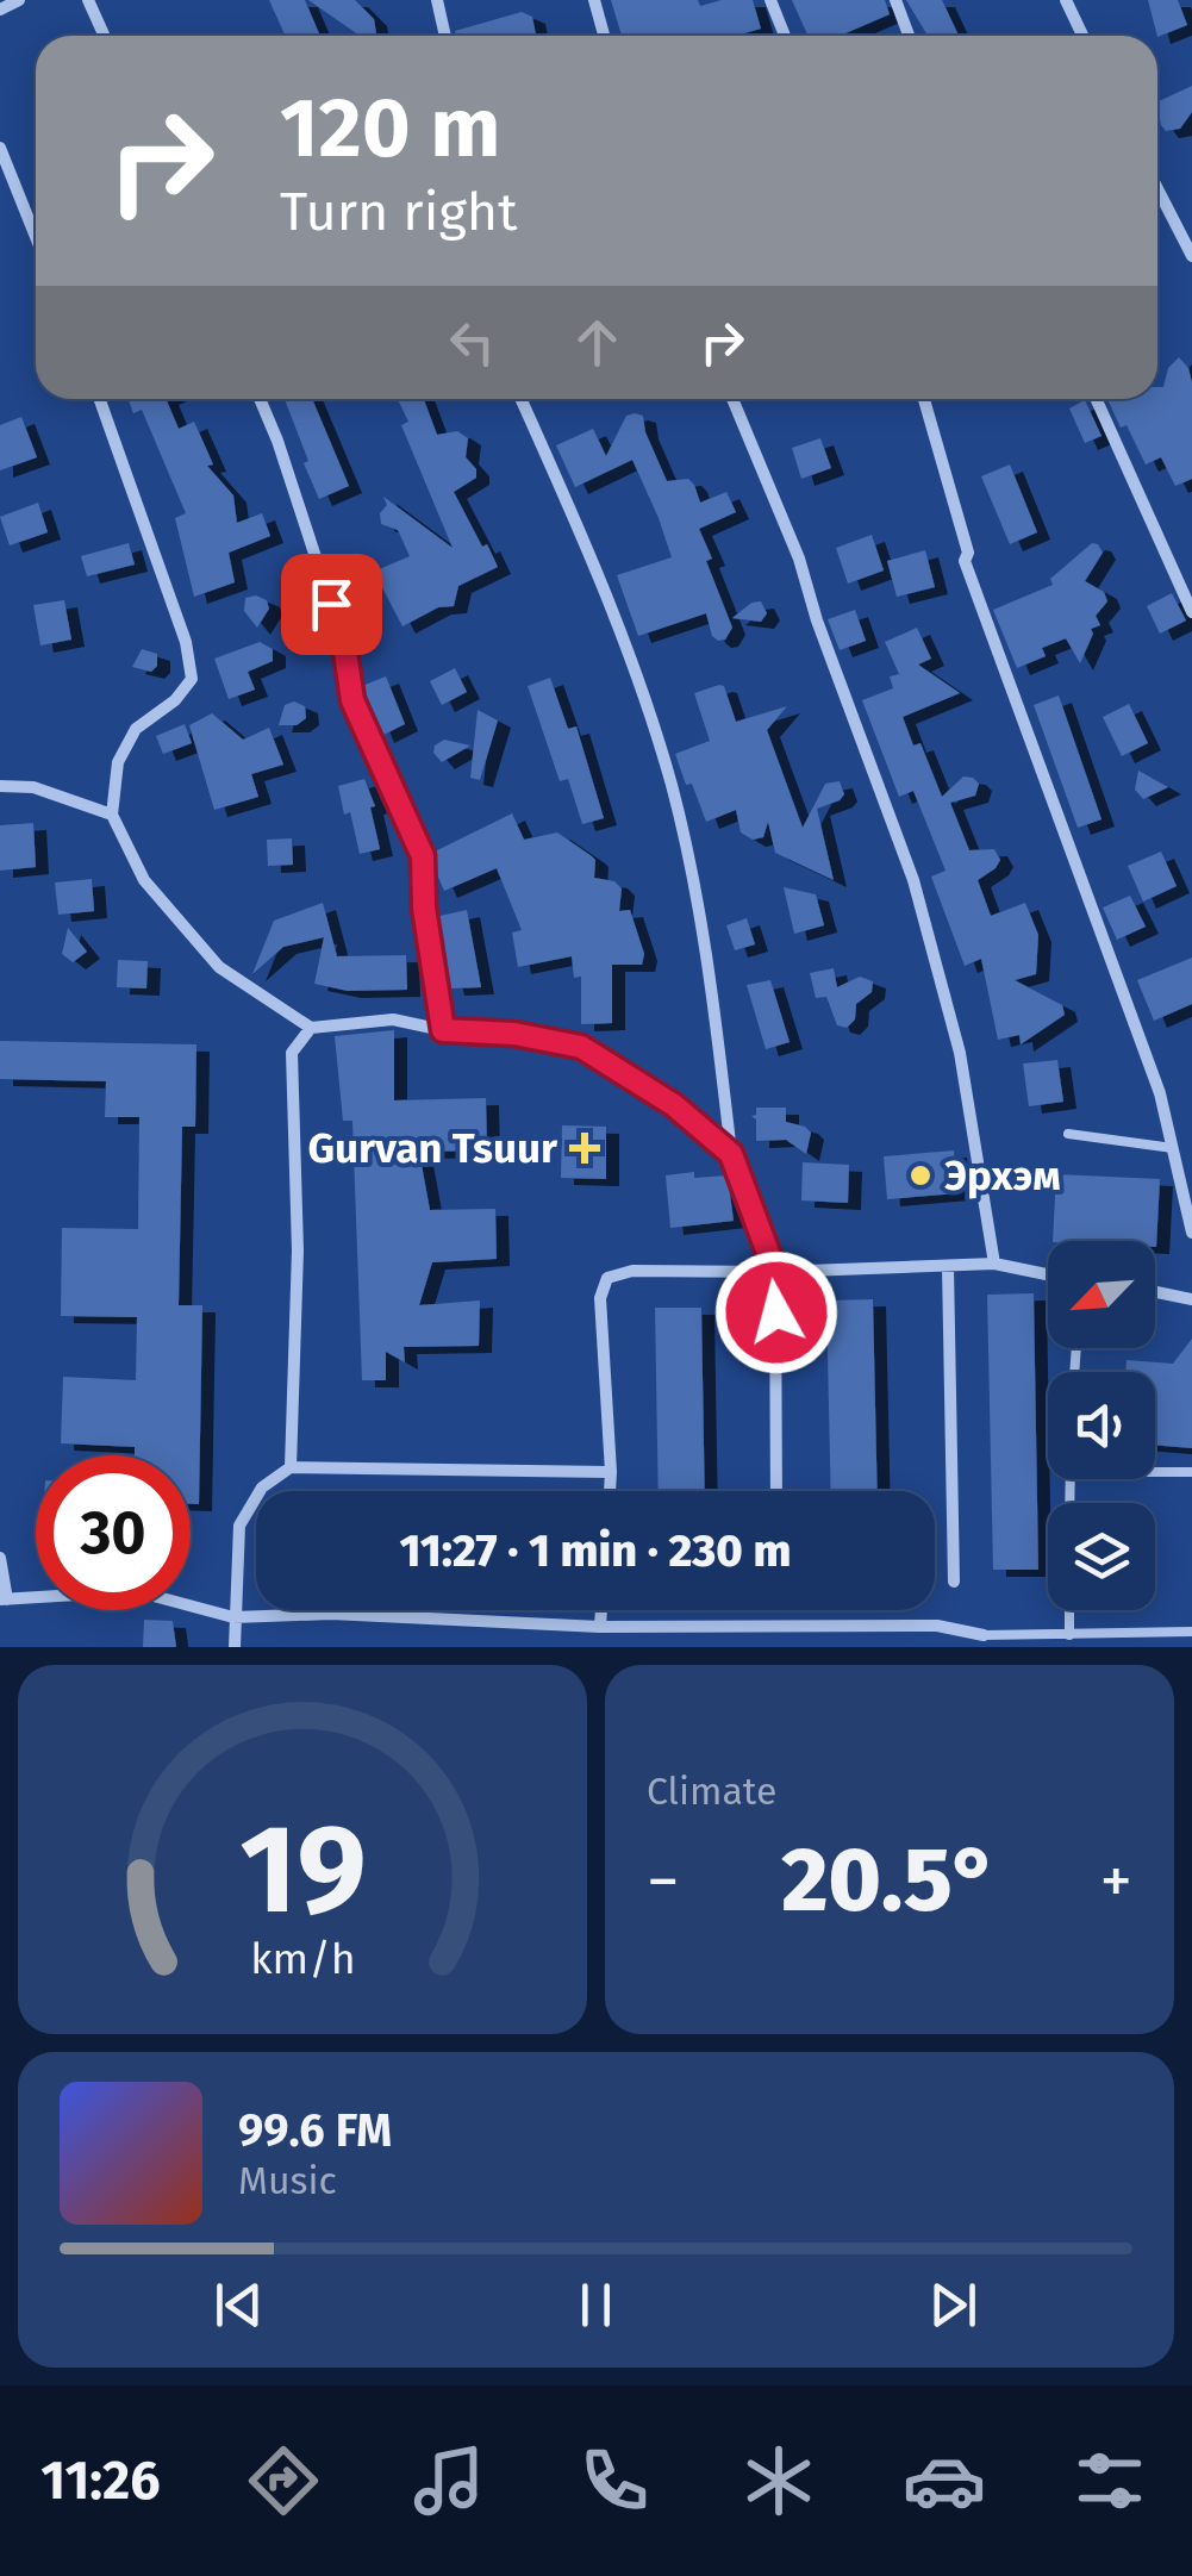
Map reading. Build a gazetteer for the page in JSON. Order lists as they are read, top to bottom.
{
  "places": {
    "health": ["Gurvan Tsuur"],
    "other": ["Эрхэм"]
  },
  "north": "bottom left",
  "page": {
    "turn": ["120 m", "Turn right"],
    "limit": "30",
    "trip": "11:27 · 1 min · 230 m",
    "tile": "Climate",
    "heat": ["−", "20.5°", "+"],
    "song": ["99.6 FM", "Music"],
    "tabs": "11:26",
    "gauge": ["19", "km/h"]
  }
}
